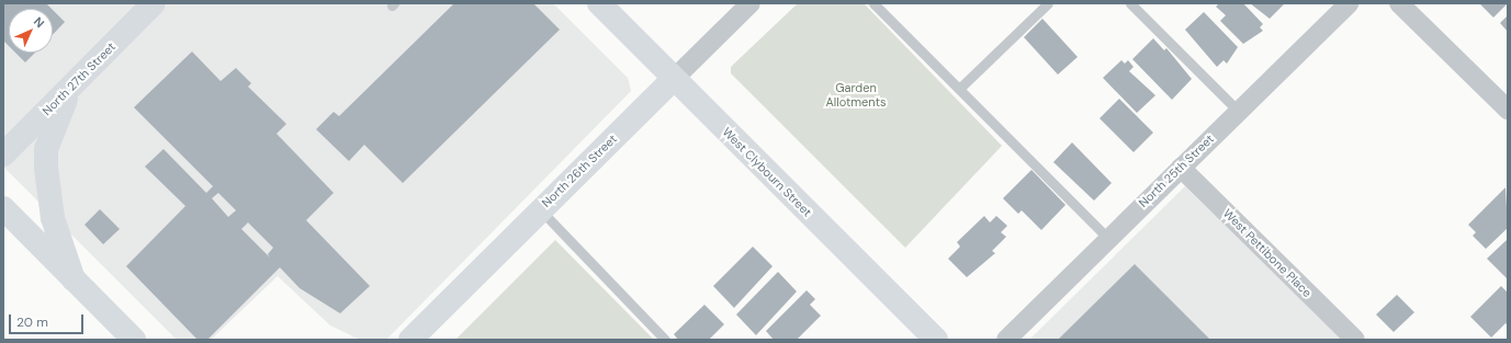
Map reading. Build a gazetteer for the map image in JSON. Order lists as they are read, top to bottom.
{
  "streets": {
    "street": [
      "North 27th Street",
      "North 26th Street",
      "North 25th Street",
      "West Clybourn Street",
      "West Pettibone Place"
    ]
  },
  "crossings": [
    ["North 26th Street", "West Clybourn Street"],
    ["North 25th Street", "West Pettibone Place"]
  ],
  "parks": ["Garden Allotments"],
  "scale_bar": "20 m",
  "north": "top right"
}
